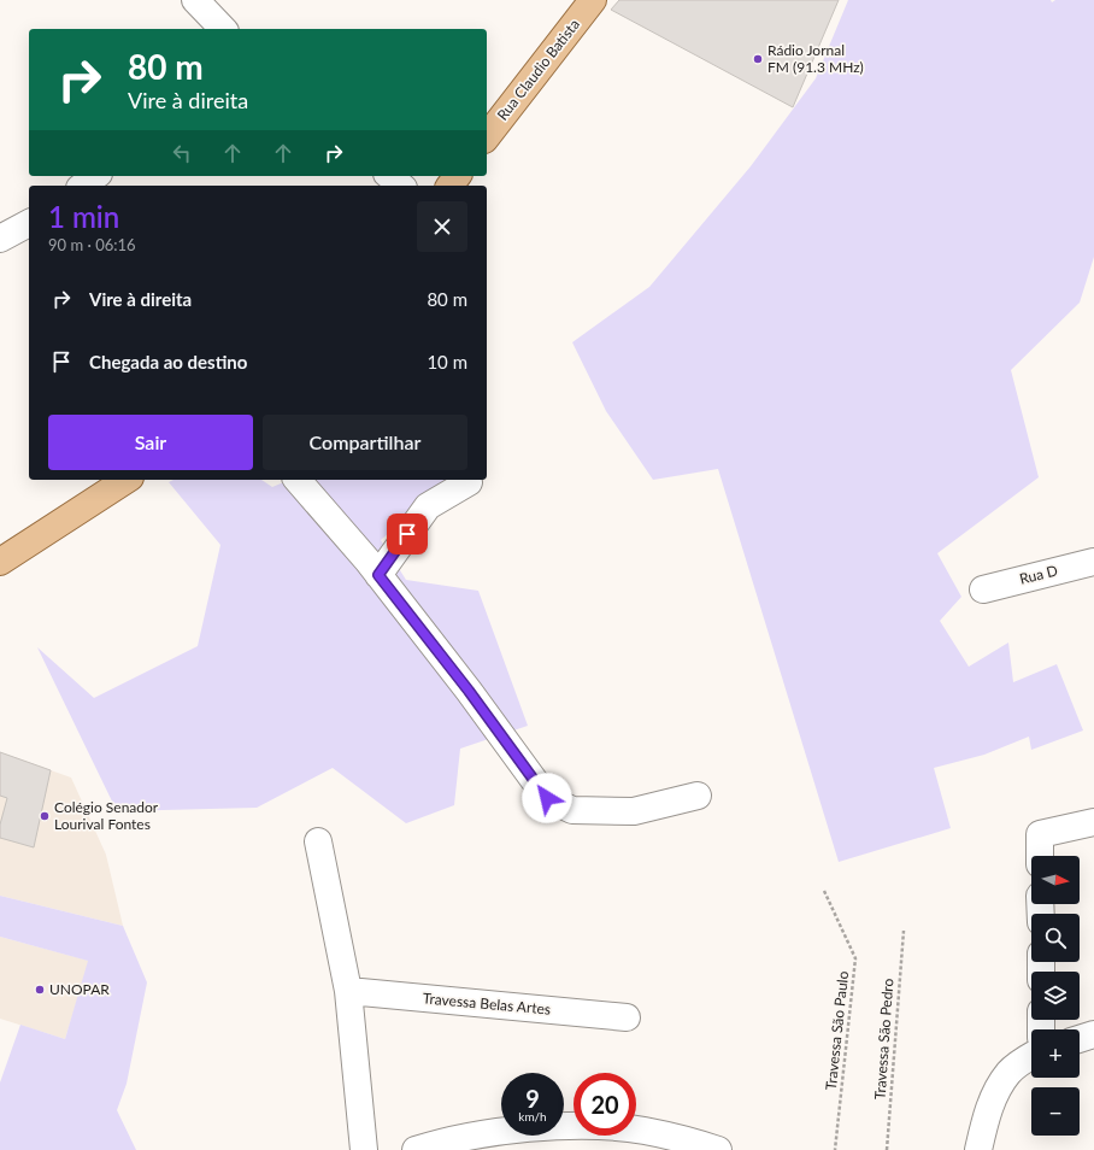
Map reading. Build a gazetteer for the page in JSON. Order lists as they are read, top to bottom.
{
  "streets": {
    "main road": ["Rua Claudio Batista"],
    "street": ["Rua D", "Travessa Belas Artes"],
    "path": ["Travessa São Paulo", "Travessa São Pedro"]
  },
  "places": ["Rádio Jornal FM (91.3 MHz)", "Colégio Senador Lourival Fontes", "UNOPAR"],
  "north": "right",
  "page": {
    "turn": ["80 m", "Vire à direita"],
    "heading": ["1 min", "90 m · 06:16"],
    "list": [
      {
        "name": "Vire à direita",
        "value": "80 m"
      },
      {
        "name": "Chegada ao destino",
        "value": "10 m"
      }
    ],
    "buttons": ["Sair", "Compartilhar"],
    "map_buttons": ["+", "−"],
    "speed": "9 km/h",
    "limit": "20"
  }
}
